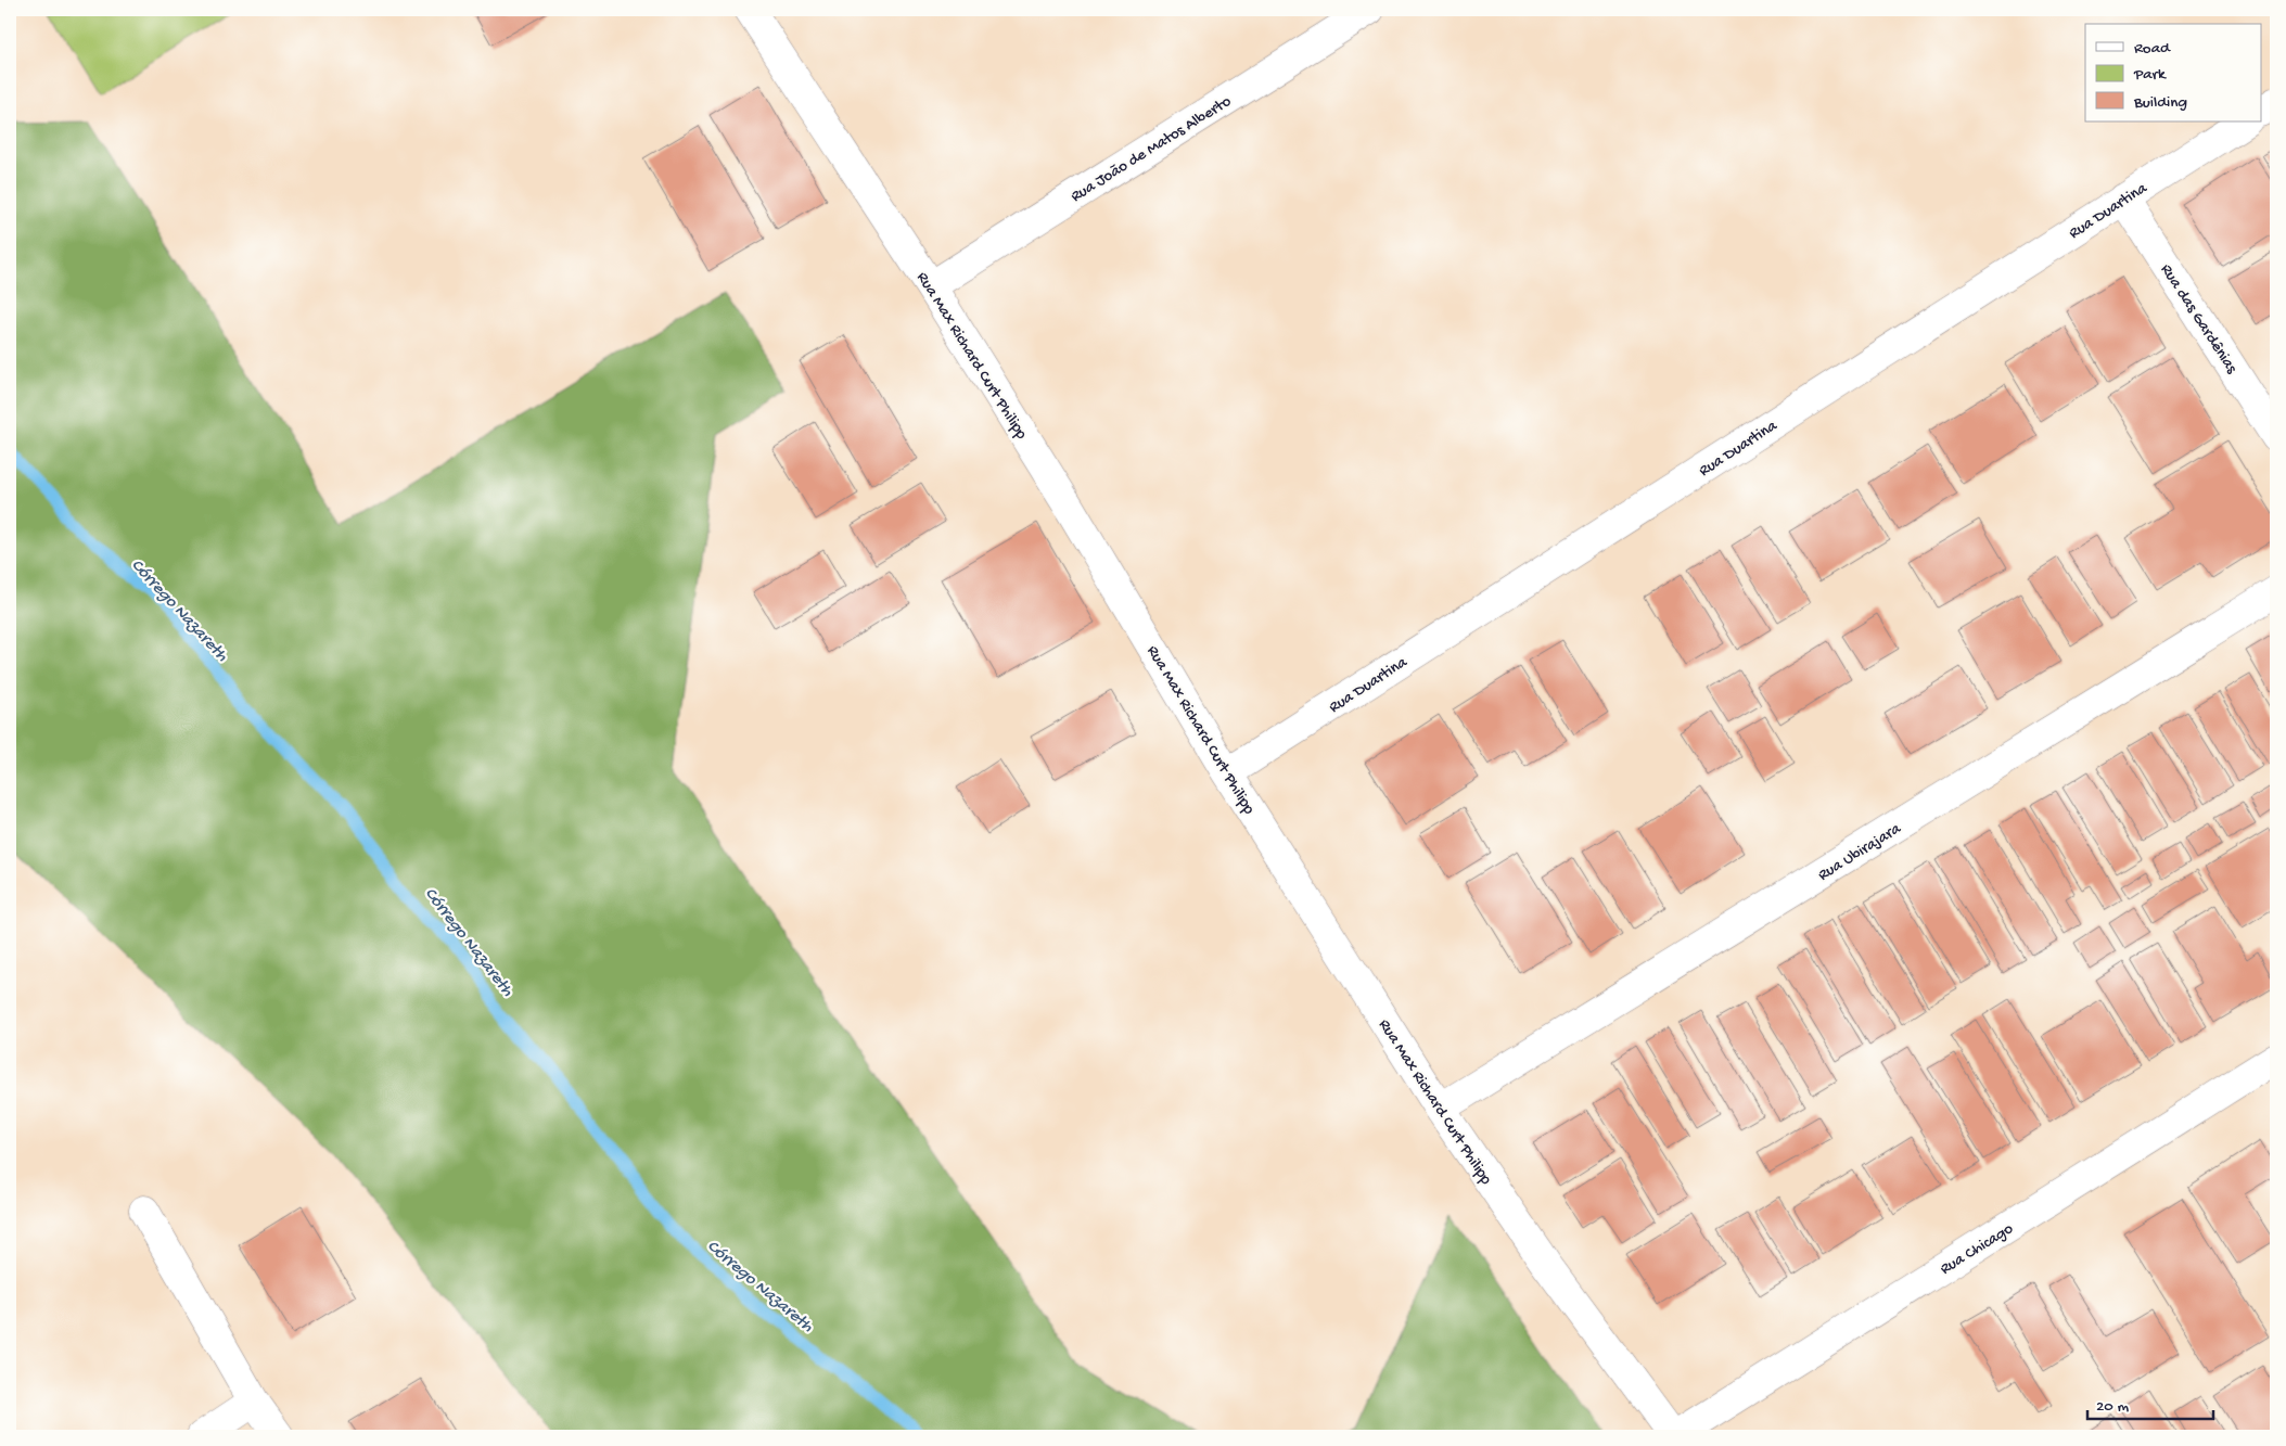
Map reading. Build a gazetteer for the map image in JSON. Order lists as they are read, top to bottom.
{
  "streets": {
    "street": [
      "Rua João de Matos Alberto",
      "Rua Duartina",
      "Rua das Gardênias",
      "Rua Max Richard Curt Philipp",
      "Rua Ubirajara",
      "Rua Chicago"
    ]
  },
  "crossings": [
    ["Rua João de Matos Alberto", "Rua Max Richard Curt Philipp"],
    ["Rua Duartina", "Rua das Gardênias"],
    ["Rua Duartina", "Rua Max Richard Curt Philipp"],
    ["Rua Max Richard Curt Philipp", "Rua Ubirajara"],
    ["Rua Max Richard Curt Philipp", "Rua Chicago"]
  ],
  "water": ["Córrego Nazareth"],
  "legend": ["Road", "Park", "Building"],
  "scale_bar": "20 m"
}
